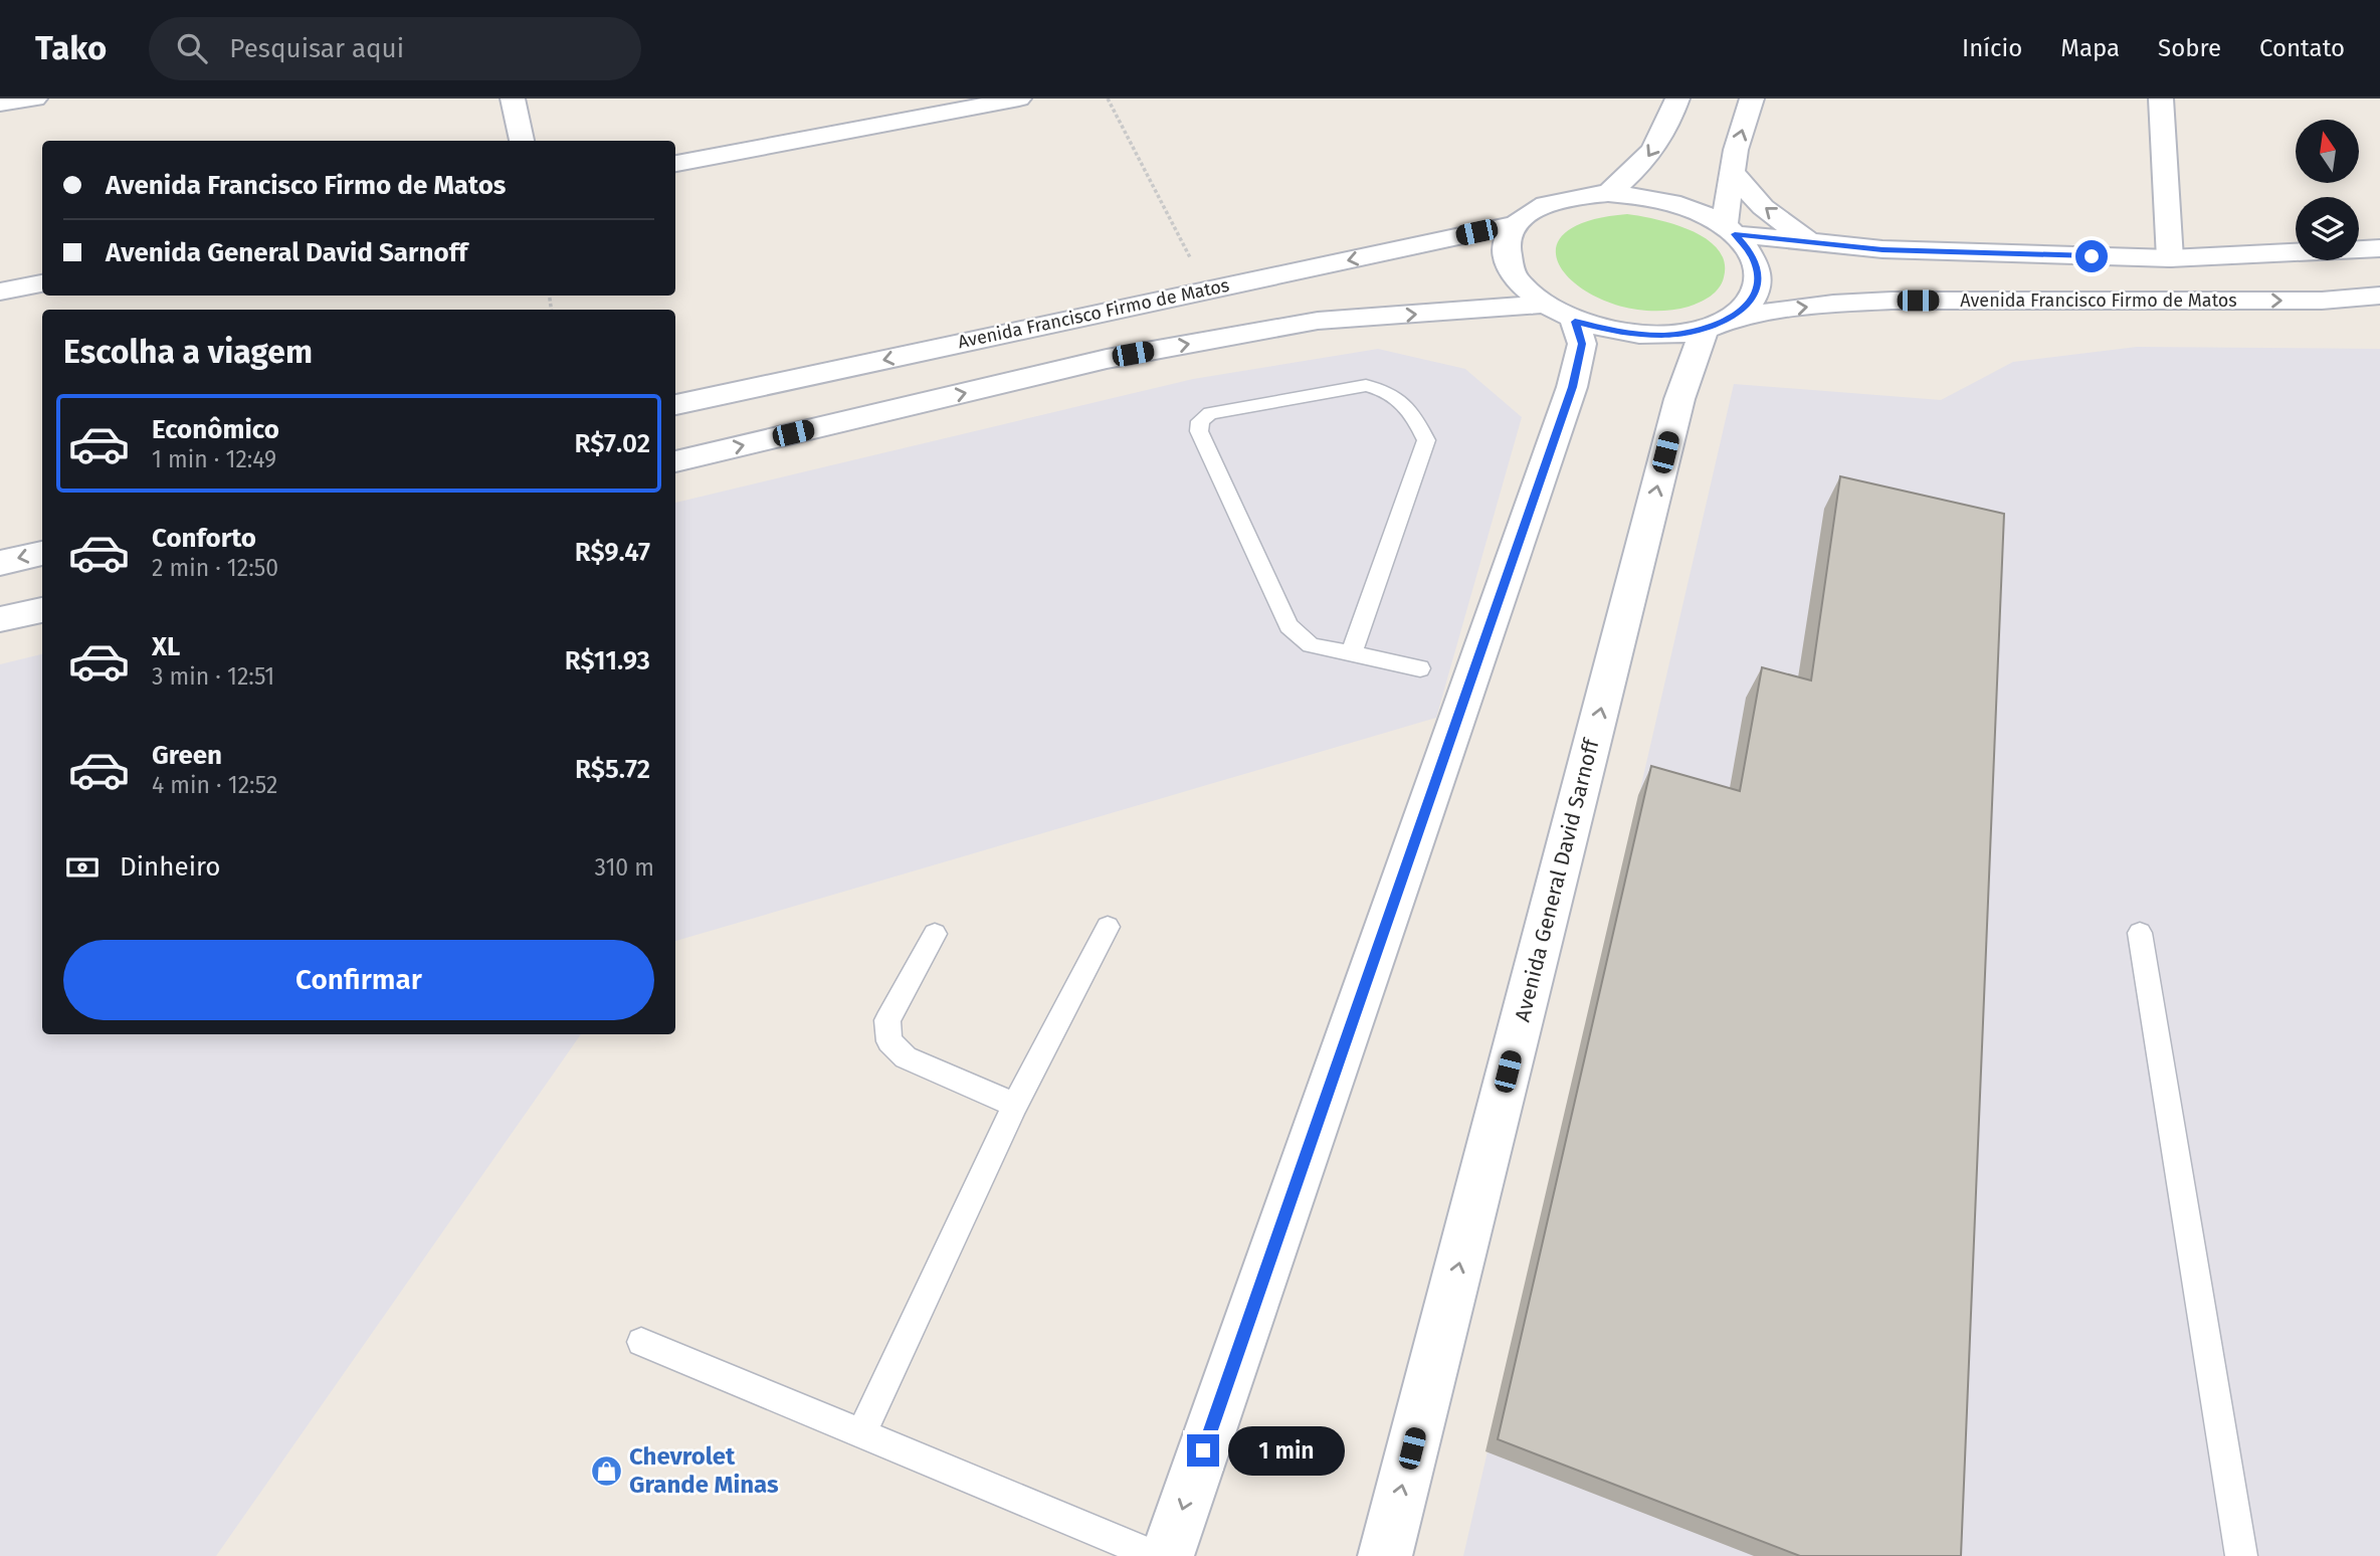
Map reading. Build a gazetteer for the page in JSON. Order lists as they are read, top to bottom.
{
  "streets": {
    "street": ["Avenida Francisco Firmo de Matos", "Avenida General David Sarnoff"]
  },
  "crossings": [
    ["Avenida Francisco Firmo de Matos", "Avenida General David Sarnoff"]
  ],
  "places": {
    "shop": ["Chevrolet Grande Minas"]
  },
  "north": "top",
  "page": {
    "header": "Tako",
    "search": "Pesquisar aqui",
    "nav": [
      "Início",
      "Mapa",
      "Sobre",
      "Contato"
    ],
    "banner": ["Avenida Francisco Firmo de Matos", "Avenida General David Sarnoff"],
    "heading": "Escolha a viagem",
    "list": [
      {
        "name": "Econômico",
        "note": "1 min · 12:49",
        "value": "R$7.02"
      },
      {
        "name": "Conforto",
        "note": "2 min · 12:50",
        "value": "R$9.47"
      },
      {
        "name": "XL",
        "note": "3 min · 12:51",
        "value": "R$11.93"
      },
      {
        "name": "Green",
        "note": "4 min · 12:52",
        "value": "R$5.72"
      }
    ],
    "pay": ["Dinheiro", "310 m"],
    "buttons": "Confirmar",
    "bubble": "1 min"
  }
}
